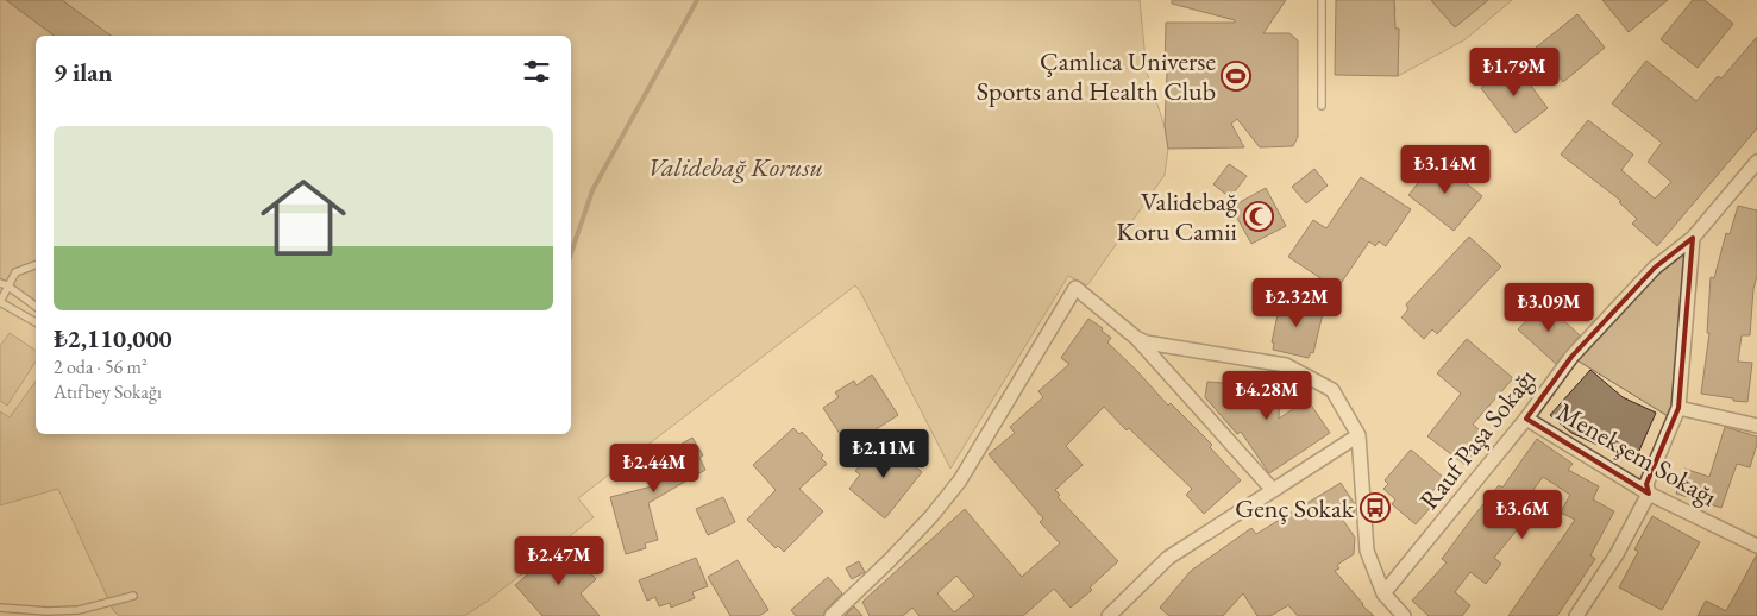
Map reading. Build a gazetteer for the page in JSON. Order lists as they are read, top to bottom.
{
  "streets": {
    "street": ["Rauf Paşa Sokağı", "Menekşem Sokağı"]
  },
  "crossings": [
    ["Rauf Paşa Sokağı", "Menekşem Sokağı"]
  ],
  "parks": ["Validebağ Korusu"],
  "places": {
    "sports": ["Çamlıca Universe Sports and Health Club"],
    "mosque": ["Validebağ Koru Camii"],
    "bus stop": ["Genç Sokak"]
  },
  "page": {
    "heading": "9 ilan",
    "price": [
      "₺1.79M",
      "₺3.14M",
      "₺2.32M",
      "₺3.09M",
      "₺4.28M",
      "₺2.11M",
      "₺2.44M",
      "₺3.6M",
      "₺2.47M"
    ],
    "list": [
      {
        "name": "₺2,110,000",
        "note": "2 oda · 56 m² · Atıfbey Sokağı"
      }
    ]
  }
}
